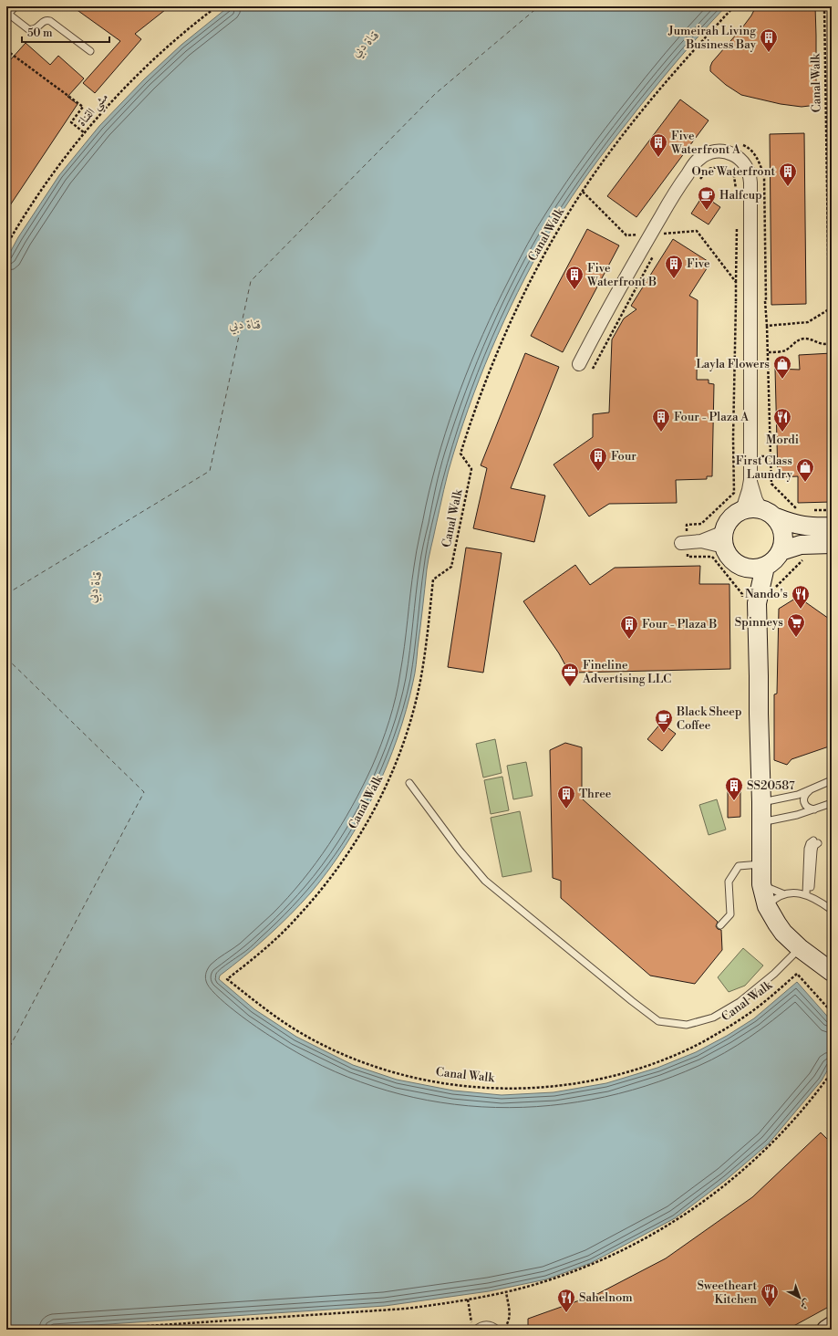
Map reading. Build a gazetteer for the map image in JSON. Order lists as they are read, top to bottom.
{
  "streets": {
    "path": ["Canal Walk", "مشي القناة"]
  },
  "water": ["قناة دبي"],
  "places": {
    "building": [
      "Jumeirah Living Business Bay",
      "Five Waterfront A",
      "One Waterfront",
      "Five",
      "Five Waterfront B",
      "Four - Plaza A",
      "Four",
      "Four - Plaza B",
      "SS20587",
      "Three"
    ],
    "cafe": ["Halfcup", "Black Sheep Coffee"],
    "shop": ["Layla Flowers", "First Class Laundry"],
    "restaurant": [
      "Mordi",
      "Nando's",
      "Sweetheart Kitchen",
      "Sahelnom"
    ],
    "supermarket": ["Spinneys"],
    "office": ["Fineline Advertising LLC"]
  },
  "scale_bar": "50 m",
  "north": "bottom right"
}
